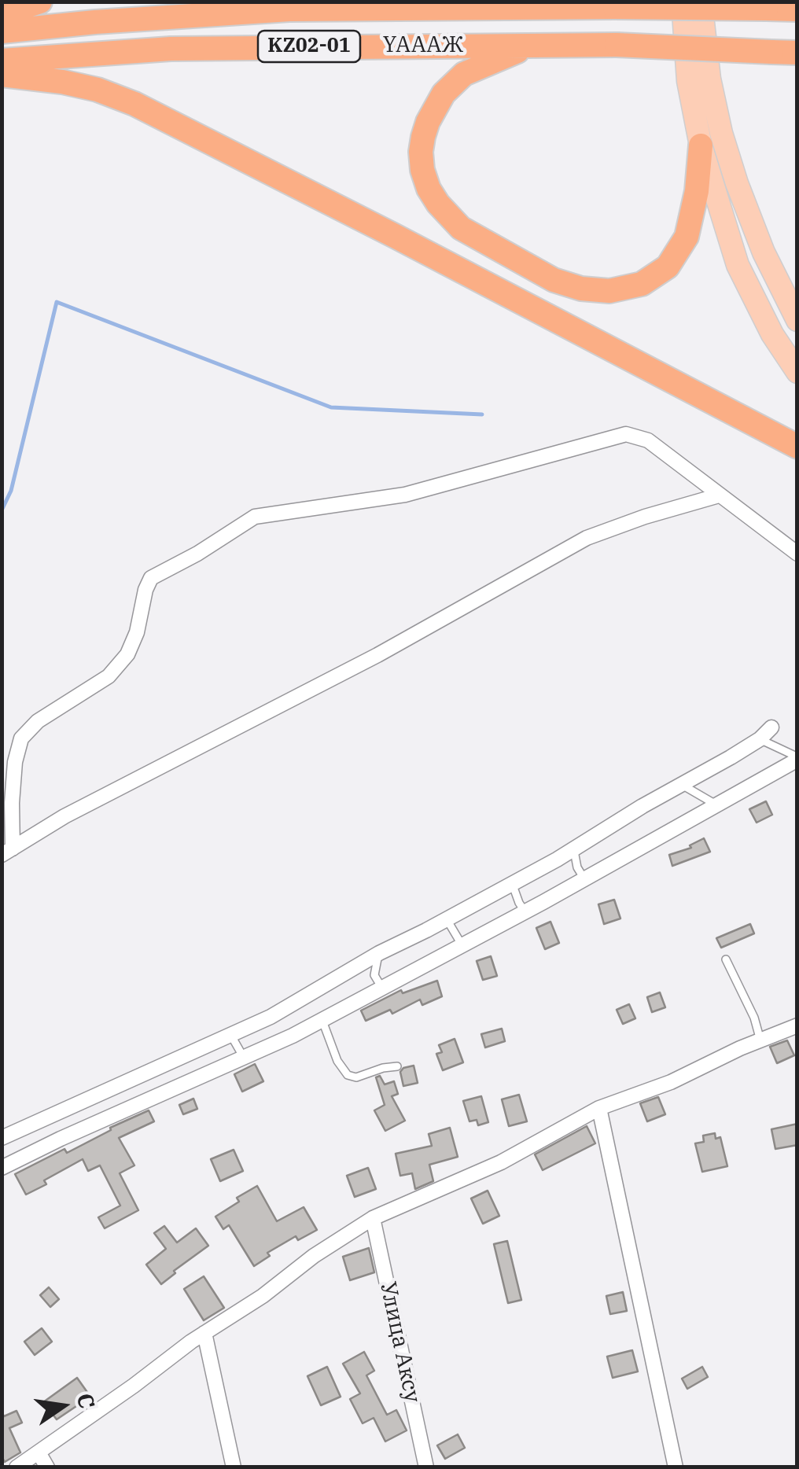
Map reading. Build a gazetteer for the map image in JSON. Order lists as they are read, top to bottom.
{
  "streets": {
    "highway": ["ҮАААЖ", "KZ02-01"],
    "street": ["Улица Аксу"]
  },
  "north": "right"
}
